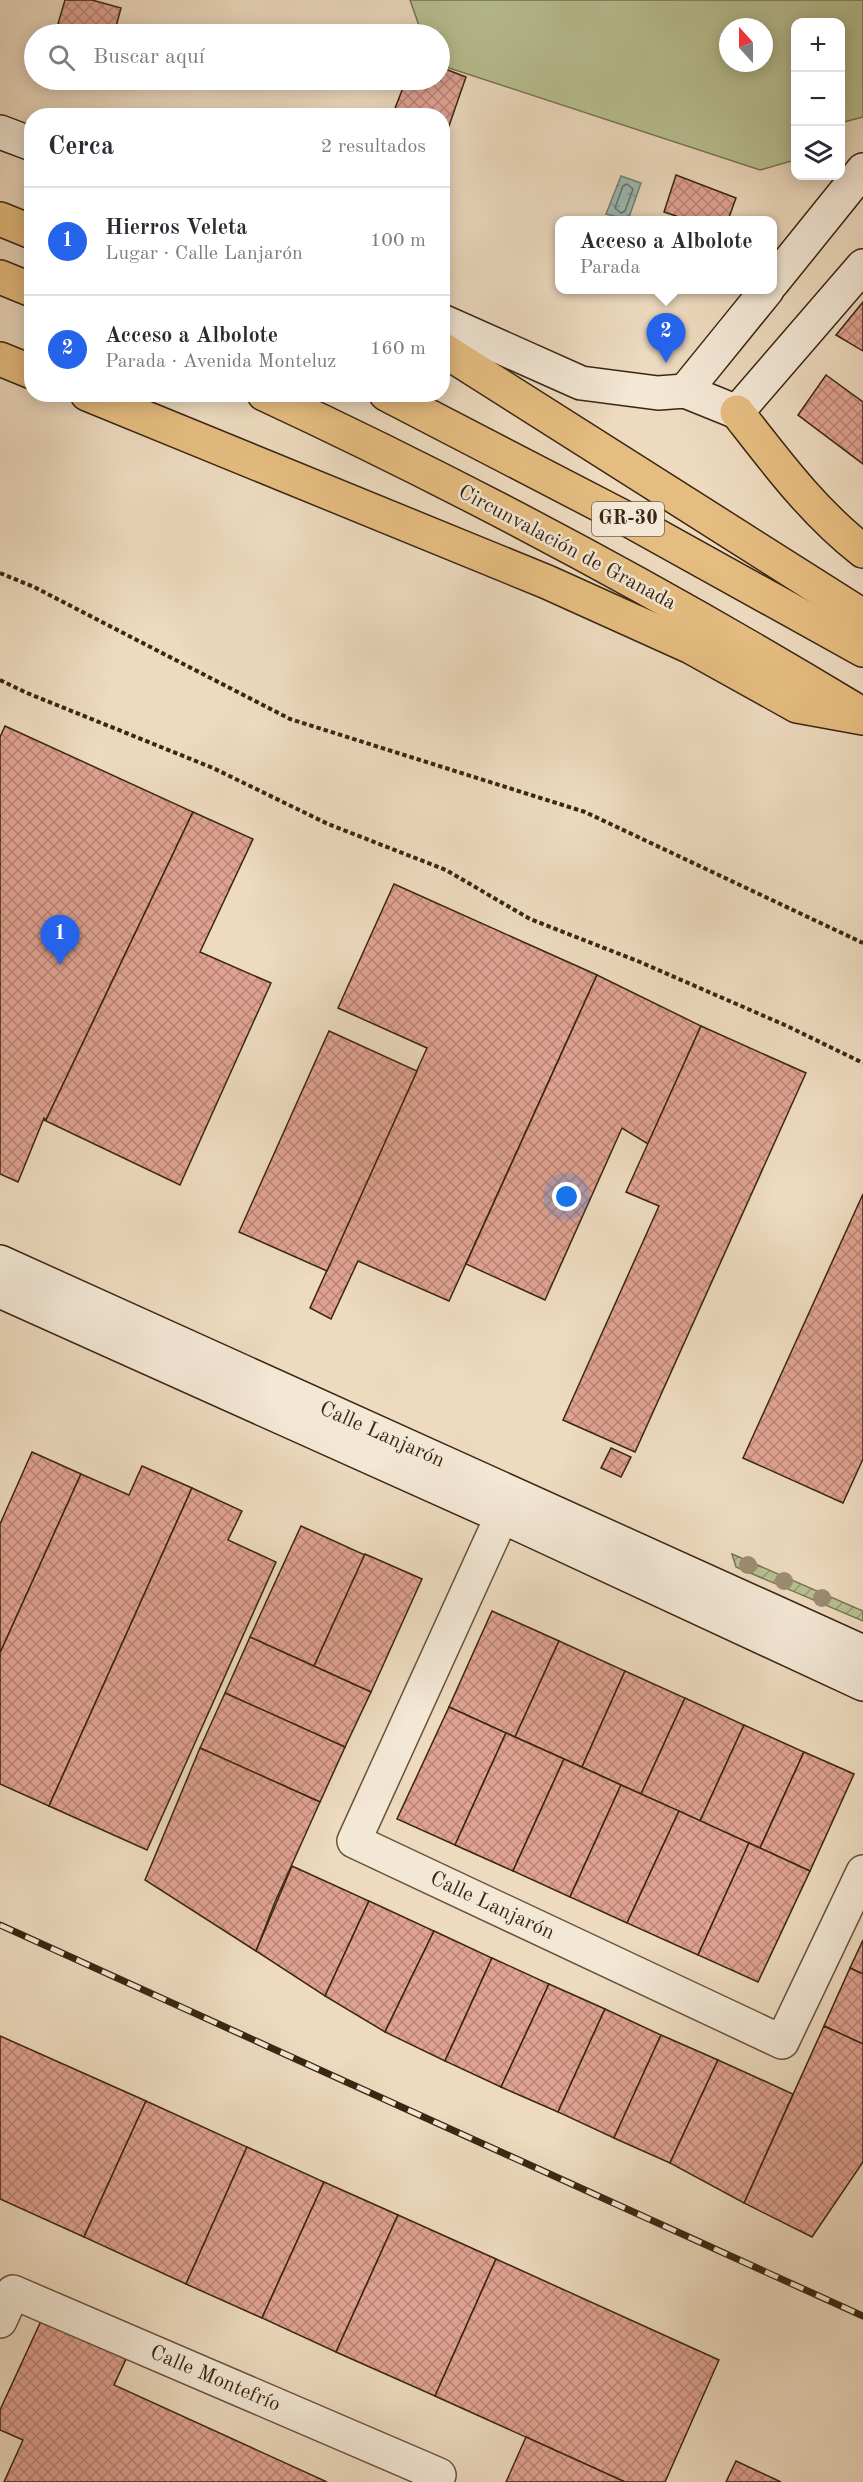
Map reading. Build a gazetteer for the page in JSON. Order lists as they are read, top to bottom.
{
  "streets": {
    "highway": ["GR-30", "Circunvalación de Granada"],
    "street": ["Calle Lanjarón", "Calle Montefrío"]
  },
  "north": "top",
  "page": {
    "map_buttons": ["+", "−"],
    "search": "Buscar aquí",
    "heading": ["Cerca", "2 resultados"],
    "list": [
      {
        "mark": "1",
        "name": "Hierros Veleta",
        "note": "Lugar · Calle Lanjarón",
        "value": "100 m"
      },
      {
        "mark": "2",
        "name": "Acceso a Albolote",
        "note": "Parada · Avenida Monteluz",
        "value": "160 m"
      }
    ],
    "popup": ["Acceso a Albolote", "Parada"],
    "pins": ["2", "1"]
  }
}
